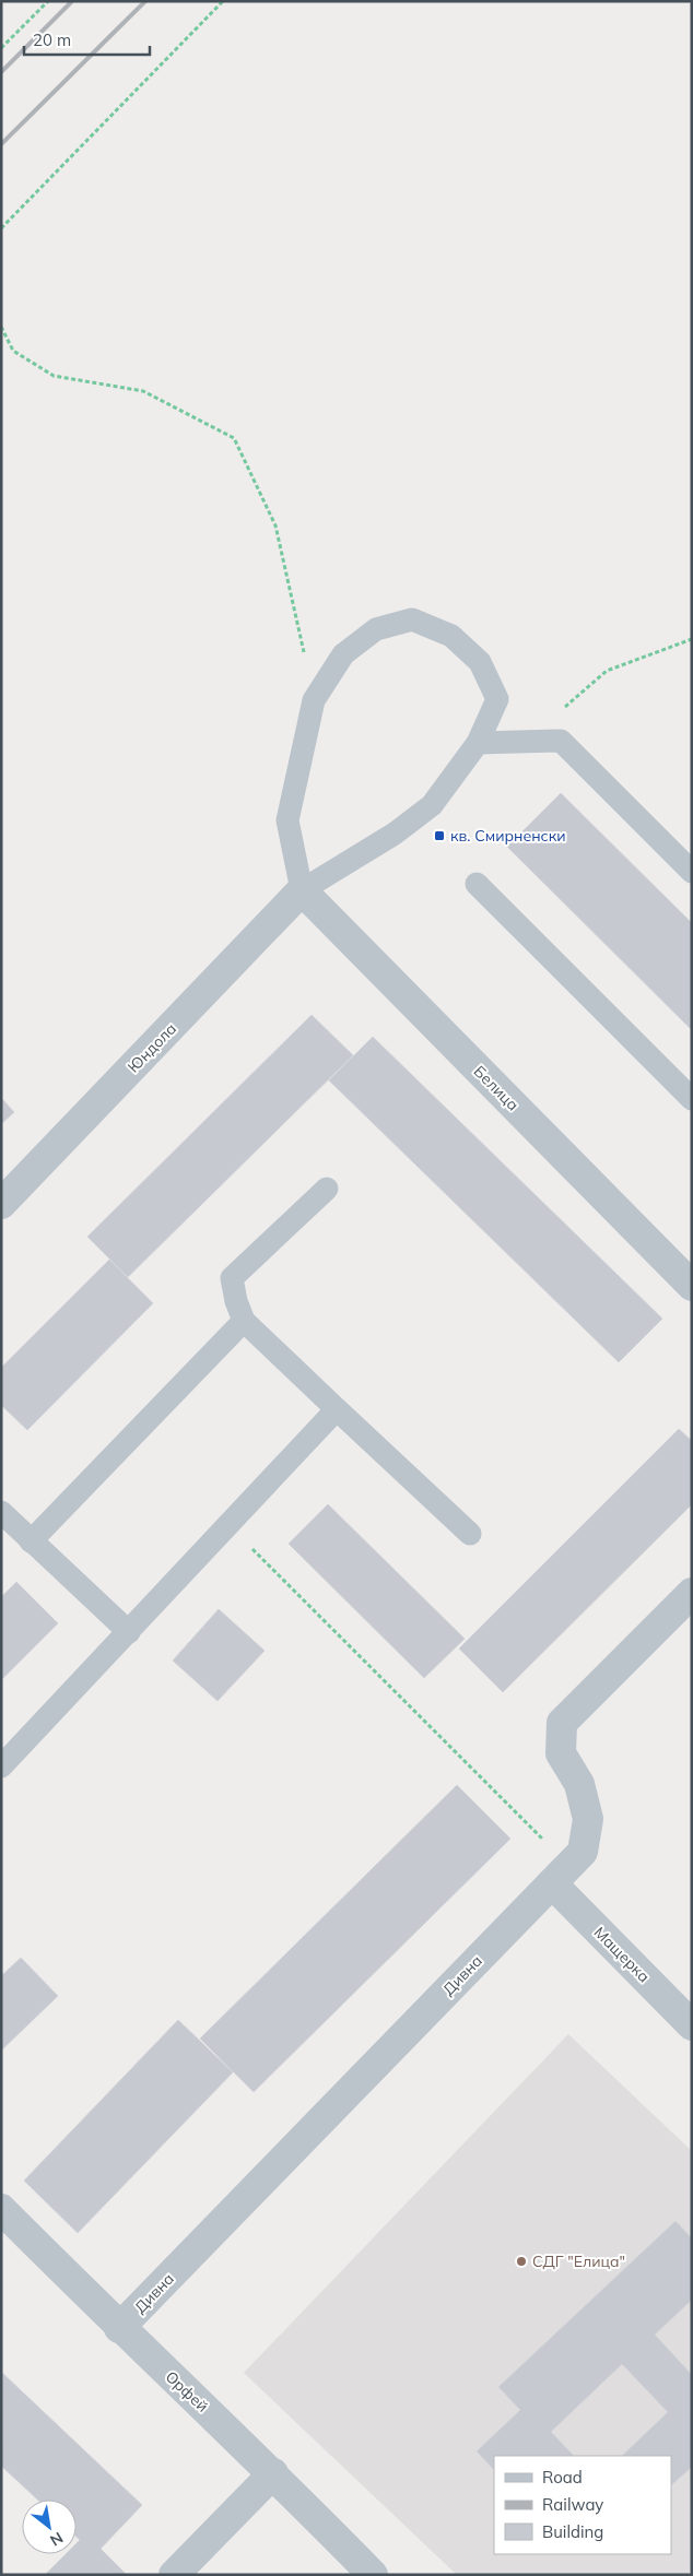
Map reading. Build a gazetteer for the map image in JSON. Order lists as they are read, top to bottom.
{
  "streets": {
    "street": [
      "Юндола",
      "Белица",
      "Мащерка",
      "Дивна",
      "Орфей"
    ]
  },
  "crossings": [
    ["Юндола", "Белица"],
    ["Мащерка", "Дивна"],
    ["Дивна", "Орфей"]
  ],
  "places": {
    "transit": ["кв. Смирненски"],
    "other": ["СДГ \"Елица\""]
  },
  "legend": ["Road", "Railway", "Building"],
  "scale_bar": "20 m",
  "north": "bottom right"
}
